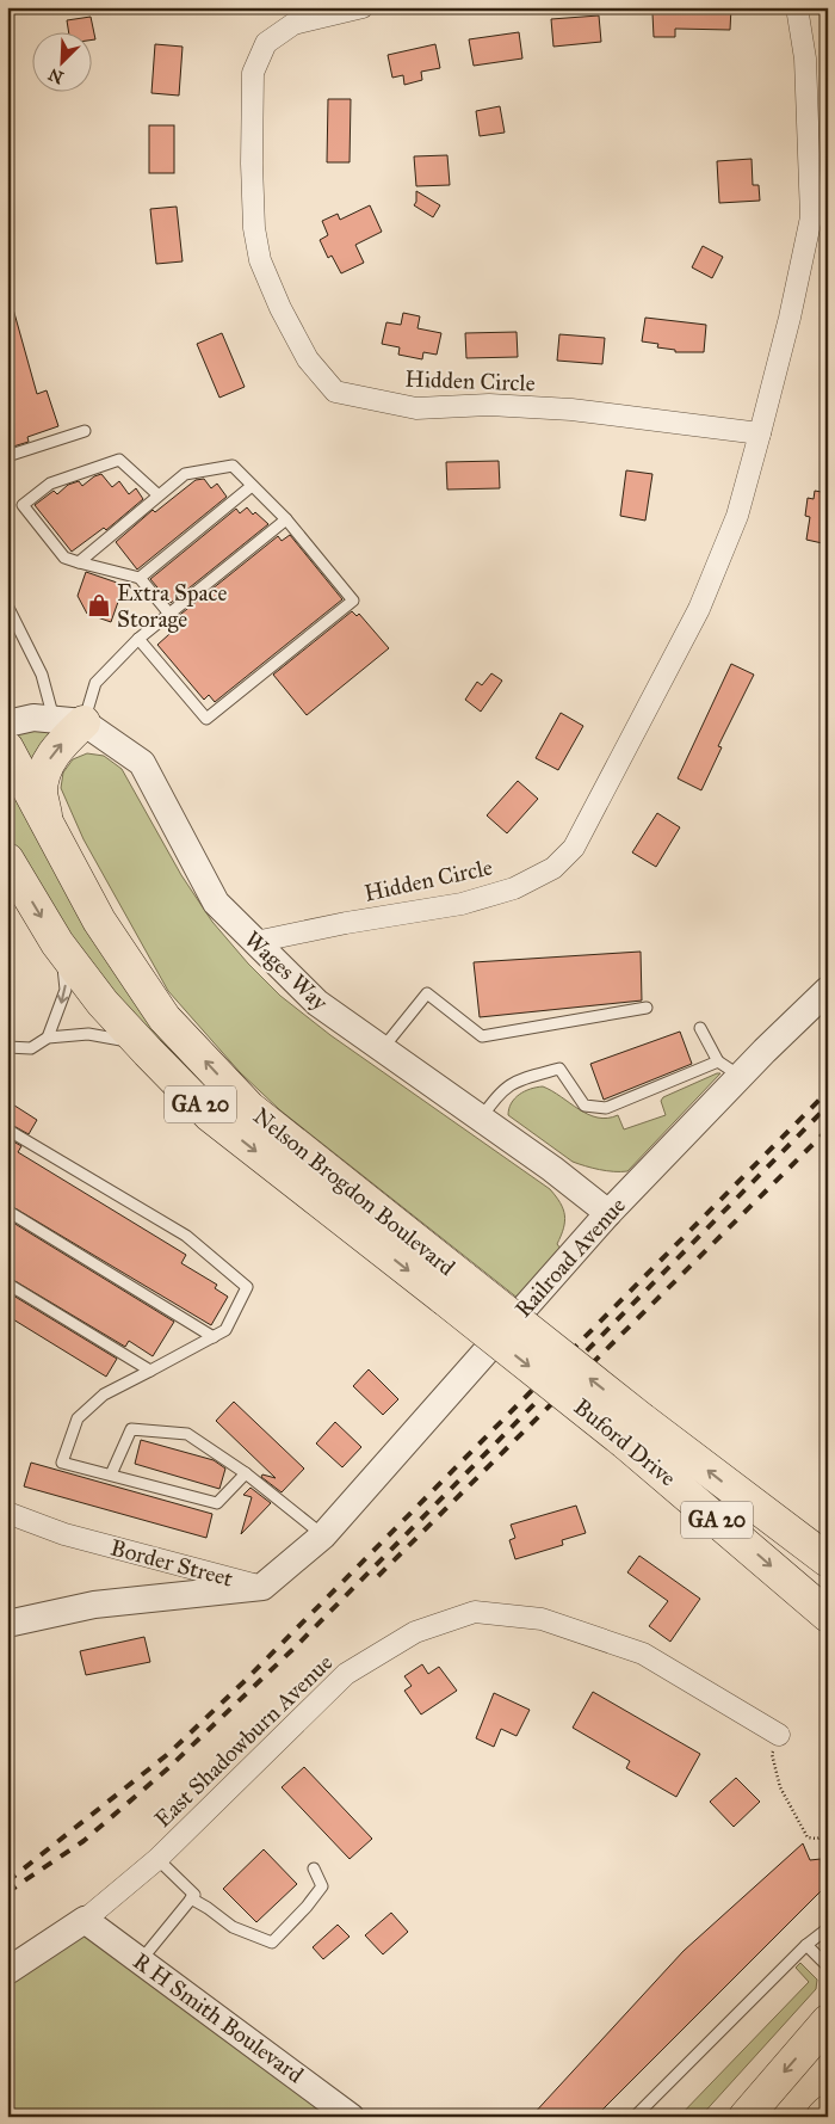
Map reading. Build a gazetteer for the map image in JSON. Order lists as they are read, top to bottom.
{
  "streets": {
    "main road": ["GA 20", "Nelson Brogdon Boulevard", "Buford Drive"],
    "street": [
      "Hidden Circle",
      "Wages Way",
      "Railroad Avenue",
      "Border Street",
      "East Shadowburn Avenue",
      "R H Smith Boulevard"
    ]
  },
  "crossings": [
    ["Hidden Circle", "Wages Way"],
    ["Wages Way", "Railroad Avenue"],
    ["Nelson Brogdon Boulevard", "Buford Drive"],
    ["Railroad Avenue", "Border Street"],
    ["East Shadowburn Avenue", "R H Smith Boulevard"]
  ],
  "places": {
    "shop": ["Extra Space Storage"]
  },
  "north": "bottom left"
}
